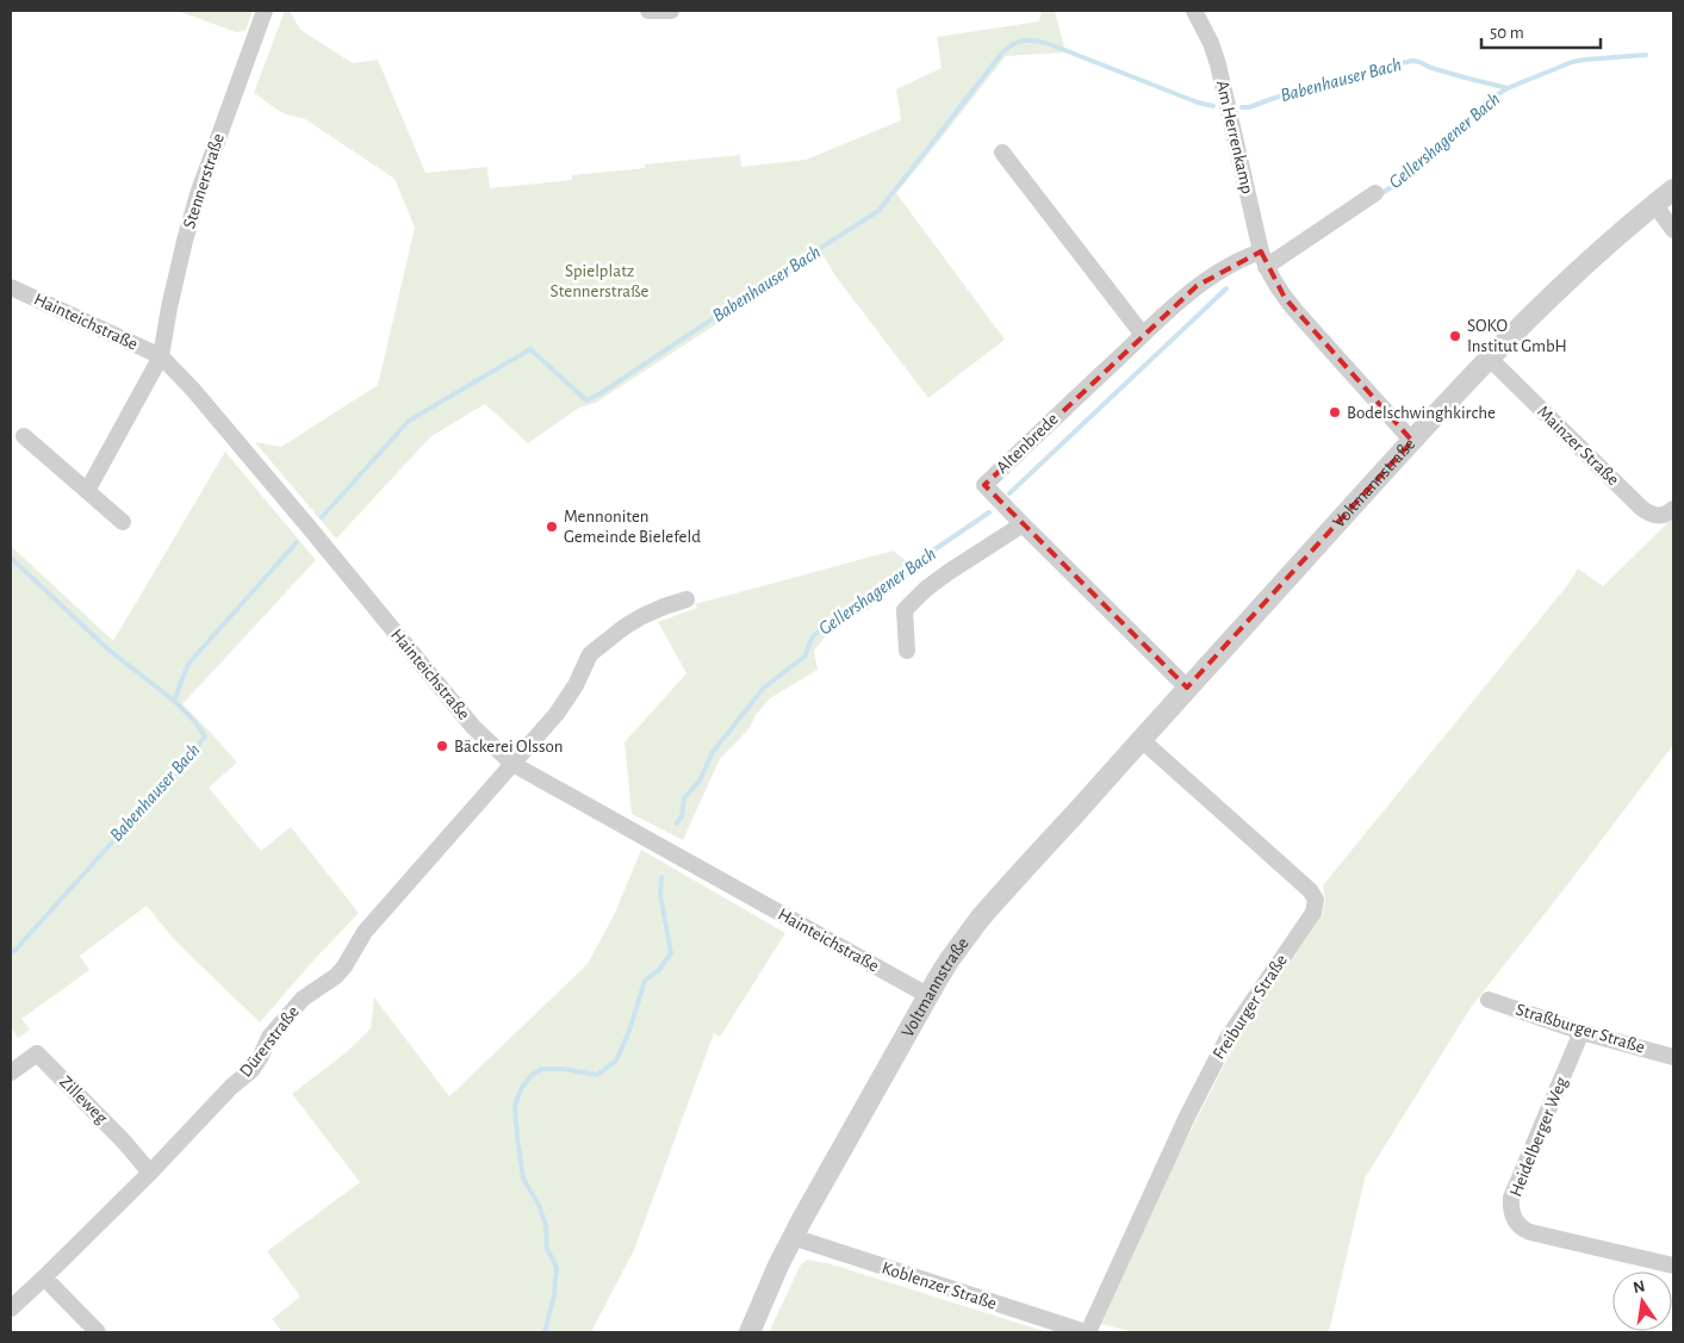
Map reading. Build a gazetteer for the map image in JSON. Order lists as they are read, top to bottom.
{
  "streets": {
    "street": [
      "Am Herrenkamp",
      "Stennerstraße",
      "Hainteichstraße",
      "Altenbrede",
      "Mainzer Straße",
      "Voltmannstraße",
      "Freiburger Straße",
      "Straßburger Straße",
      "Dürerstraße",
      "Zilleweg",
      "Heidelberger Weg",
      "Koblenzer Straße"
    ]
  },
  "crossings": [
    ["Am Herrenkamp", "Altenbrede"],
    ["Am Herrenkamp", "Voltmannstraße"],
    ["Stennerstraße", "Hainteichstraße"],
    ["Hainteichstraße", "Voltmannstraße"],
    ["Hainteichstraße", "Dürerstraße"],
    ["Mainzer Straße", "Voltmannstraße"],
    ["Voltmannstraße", "Freiburger Straße"],
    ["Voltmannstraße", "Koblenzer Straße"],
    ["Freiburger Straße", "Koblenzer Straße"],
    ["Straßburger Straße", "Heidelberger Weg"],
    ["Dürerstraße", "Zilleweg"]
  ],
  "water": ["Babenhauser Bach", "Gellershagener Bach"],
  "parks": ["Spielplatz Stennerstraße"],
  "places": [
    "SOKO Institut GmbH",
    "Bodelschwinghkirche",
    "Mennoniten Gemeinde Bielefeld",
    "Bäckerei Olsson"
  ],
  "scale_bar": "50 m",
  "north": "top"
}
